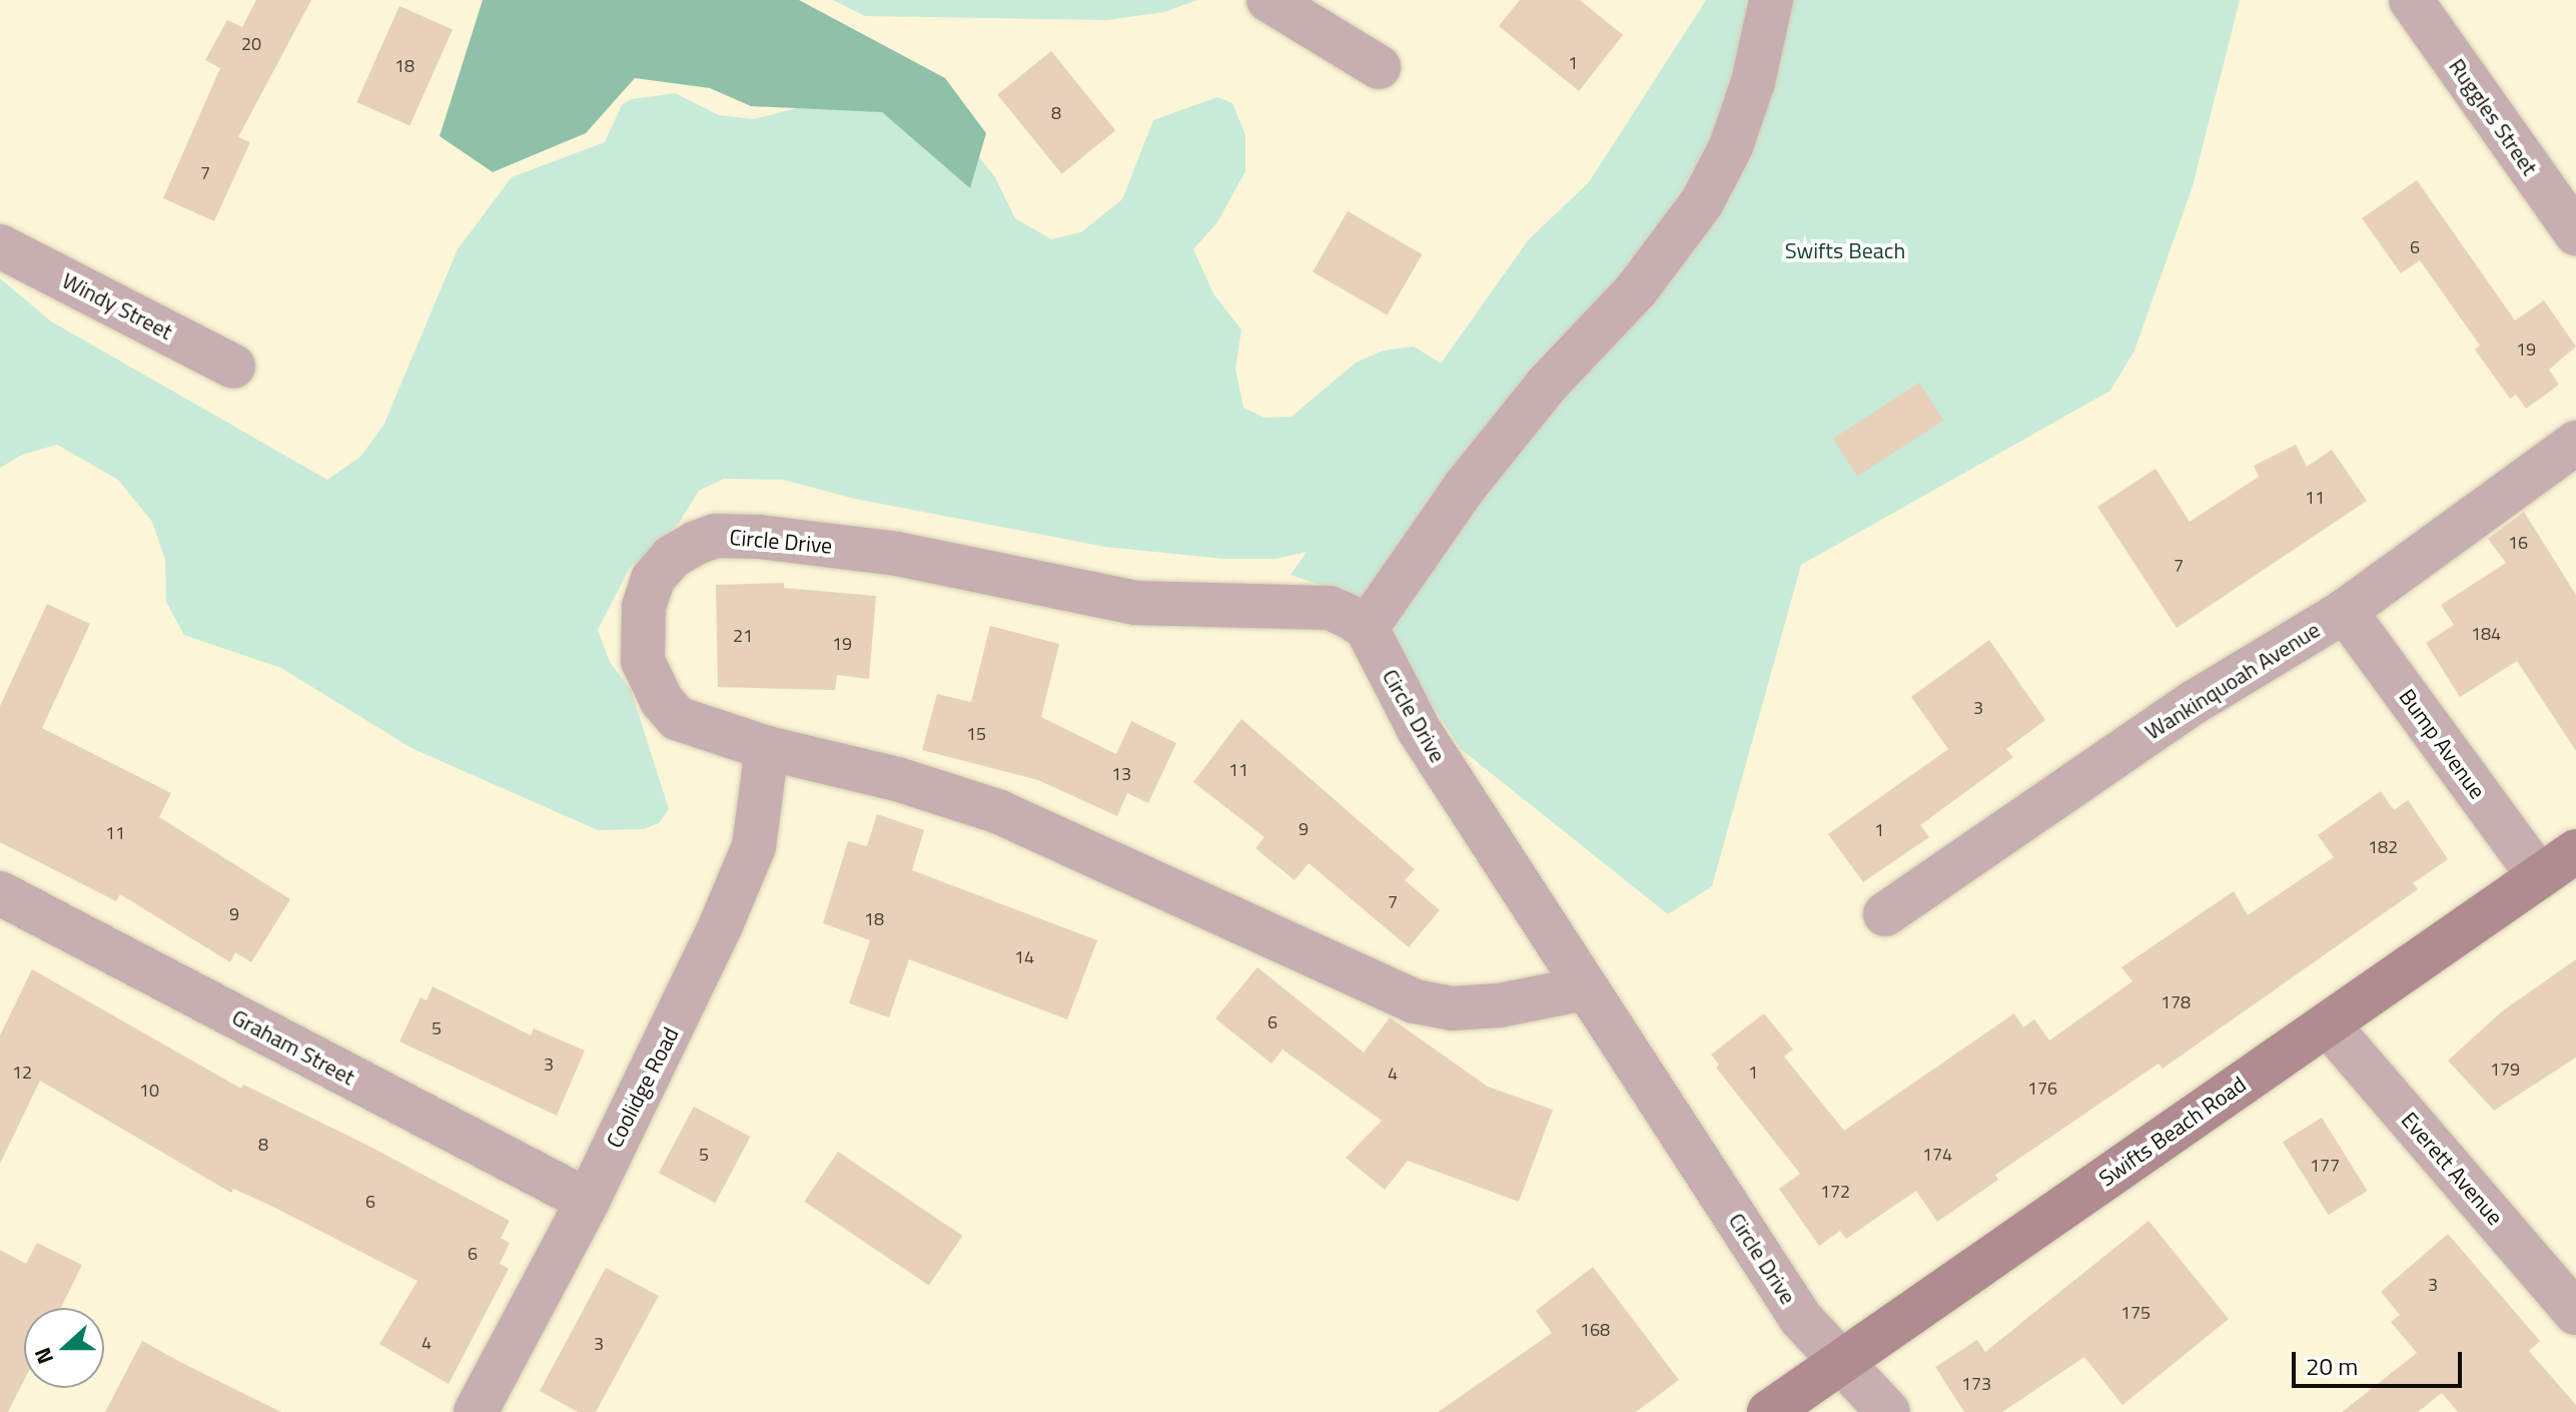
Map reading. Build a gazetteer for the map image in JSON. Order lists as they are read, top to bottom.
{
  "streets": {
    "street": [
      "Ruggles Street",
      "Windy Street",
      "Circle Drive",
      "Wankinquoah Avenue",
      "Bump Avenue",
      "Graham Street",
      "Coolidge Road",
      "Swifts Beach Road",
      "Everett Avenue"
    ]
  },
  "crossings": [
    ["Circle Drive", "Coolidge Road"],
    ["Circle Drive", "Swifts Beach Road"],
    ["Wankinquoah Avenue", "Bump Avenue"],
    ["Bump Avenue", "Swifts Beach Road"],
    ["Graham Street", "Coolidge Road"],
    ["Swifts Beach Road", "Everett Avenue"]
  ],
  "parks": ["Swifts Beach"],
  "house_numbers": [
    "20",
    "1",
    "18",
    "8",
    "7",
    "6",
    "19",
    "11",
    "16",
    "7",
    "184",
    "21",
    "19",
    "3",
    "15",
    "11",
    "13",
    "9",
    "1",
    "11",
    "182",
    "7",
    "9",
    "18",
    "14",
    "178",
    "6",
    "5",
    "3",
    "179",
    "12",
    "1",
    "4",
    "176",
    "10",
    "8",
    "5",
    "174",
    "177",
    "172",
    "6",
    "6",
    "3",
    "175",
    "168",
    "4",
    "3",
    "173"
  ],
  "scale_bar": "20 m",
  "north": "left"
}
